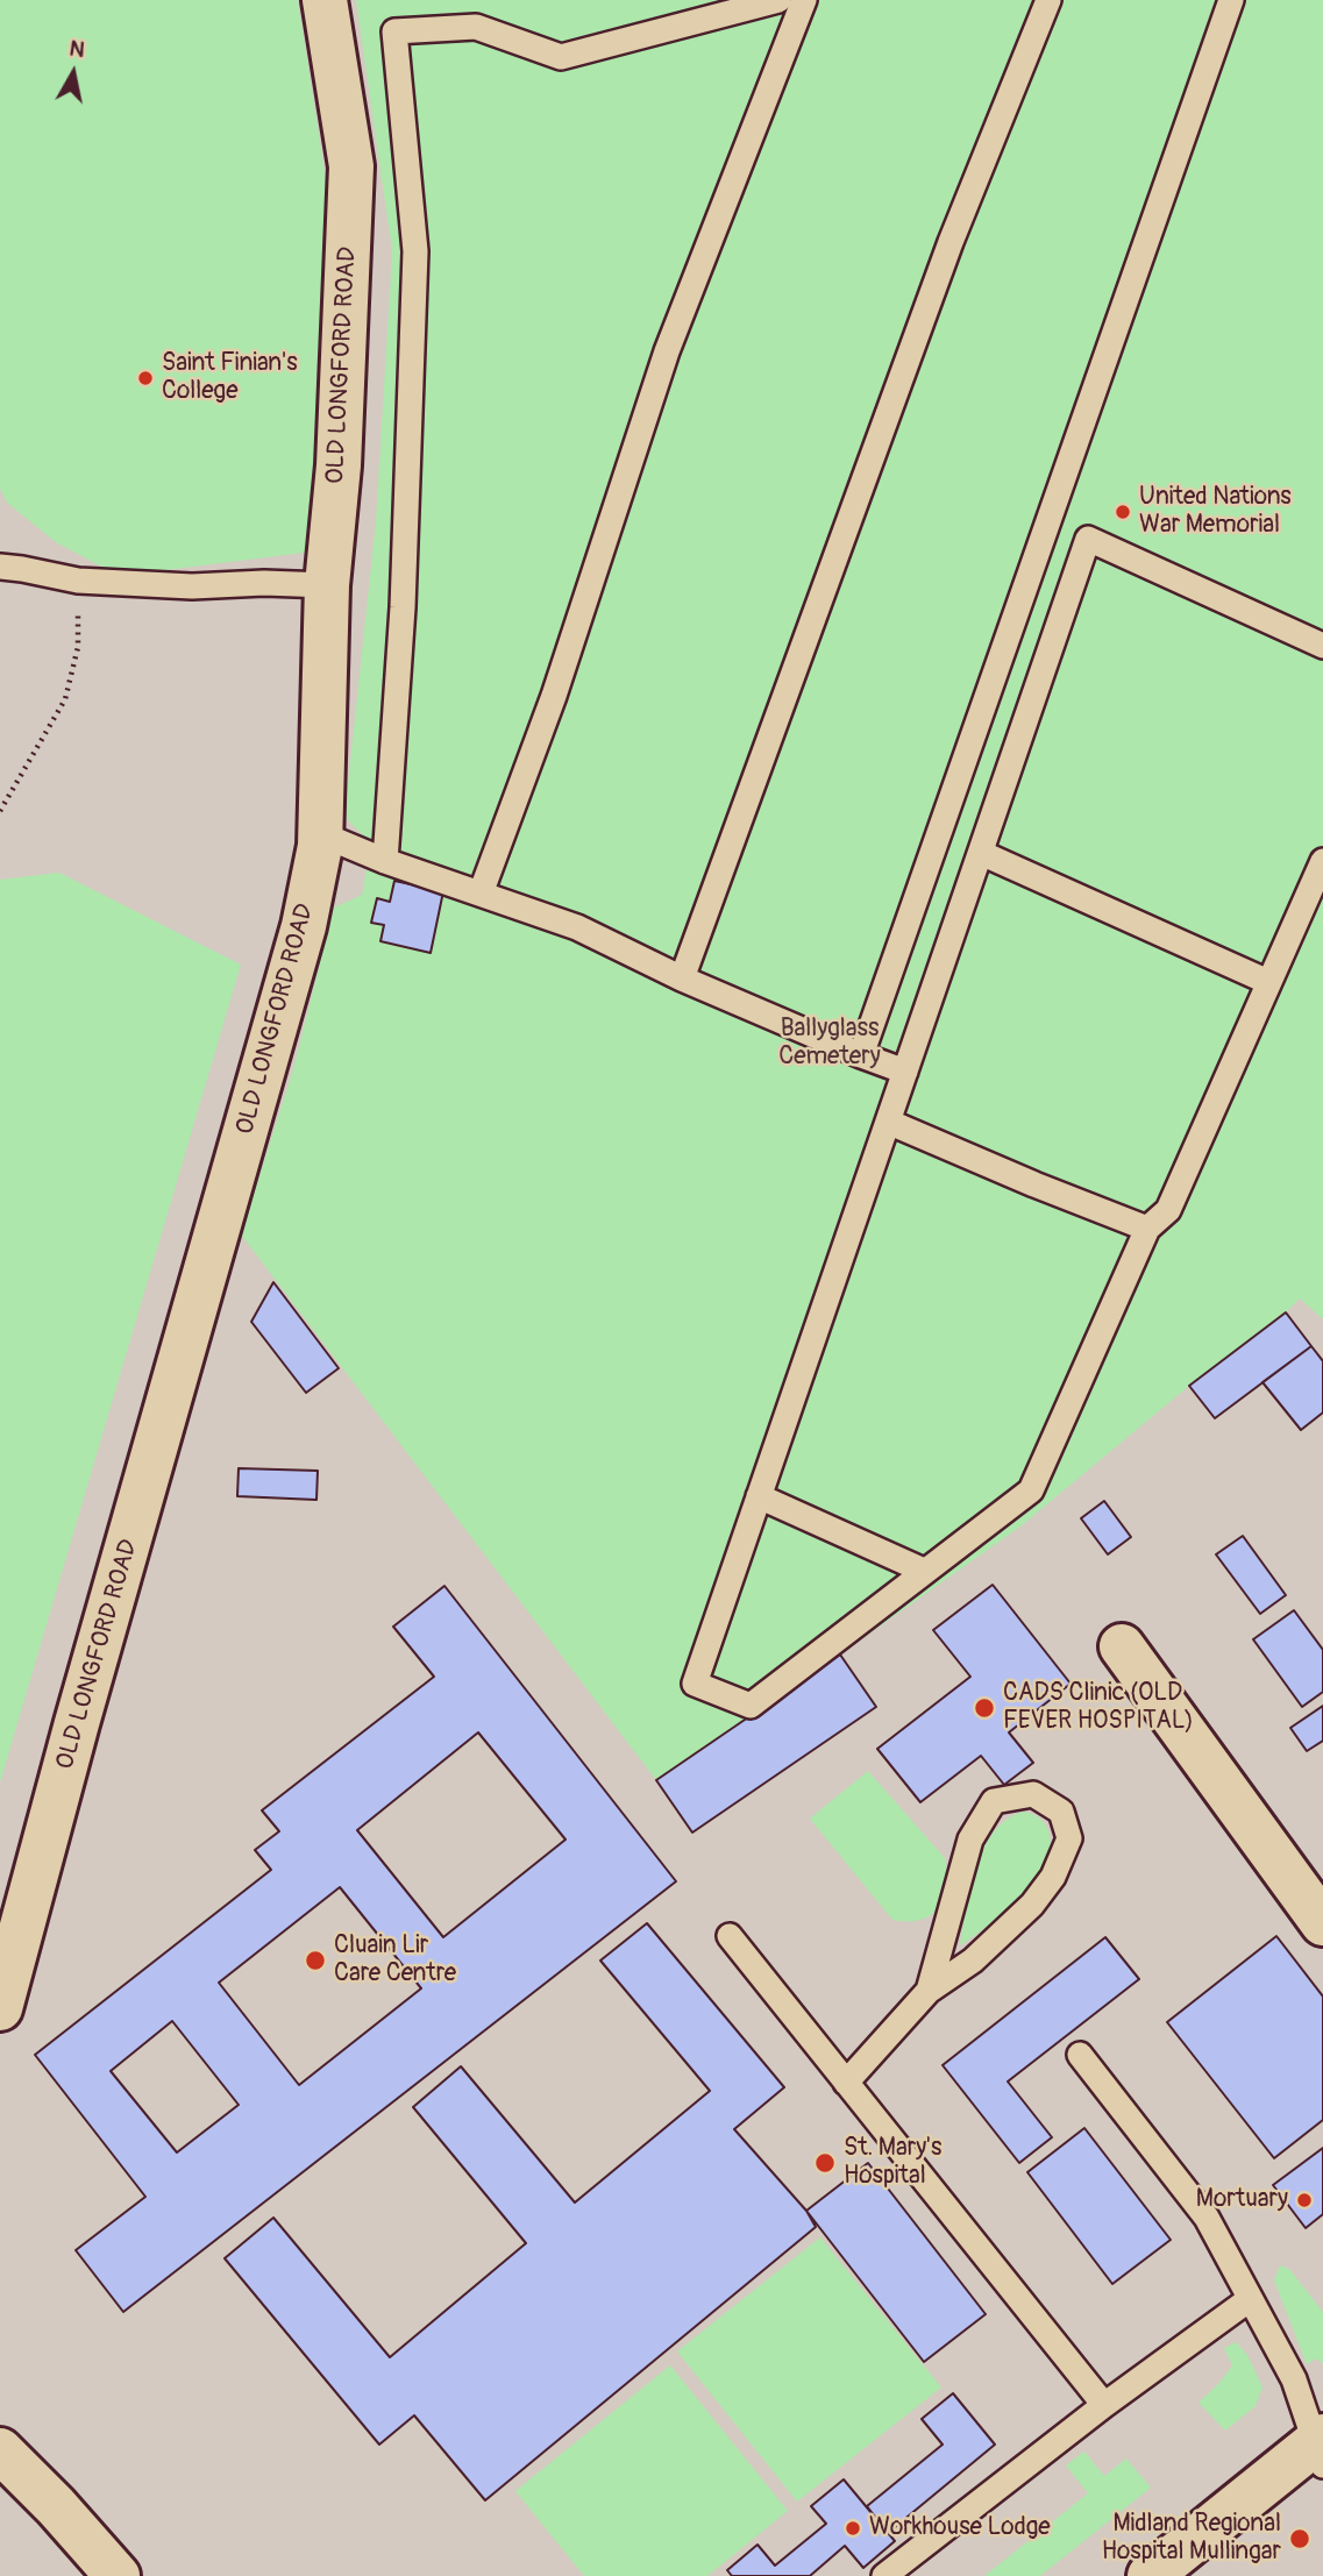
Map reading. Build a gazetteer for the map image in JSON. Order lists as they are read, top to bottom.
{
  "streets": {
    "street": ["OLD LONGFORD ROAD"]
  },
  "parks": ["Ballyglass Cemetery"],
  "places": [
    "Saint Finian's College",
    "United Nations War Memorial",
    "CADS Clinic (OLD FEVER HOSPITAL)",
    "Cluain Lir Care Centre",
    "St. Mary's Hospital",
    "Mortuary",
    "Workhouse Lodge",
    "Midland Regional Hospital Mullingar"
  ],
  "north": "top"
}
